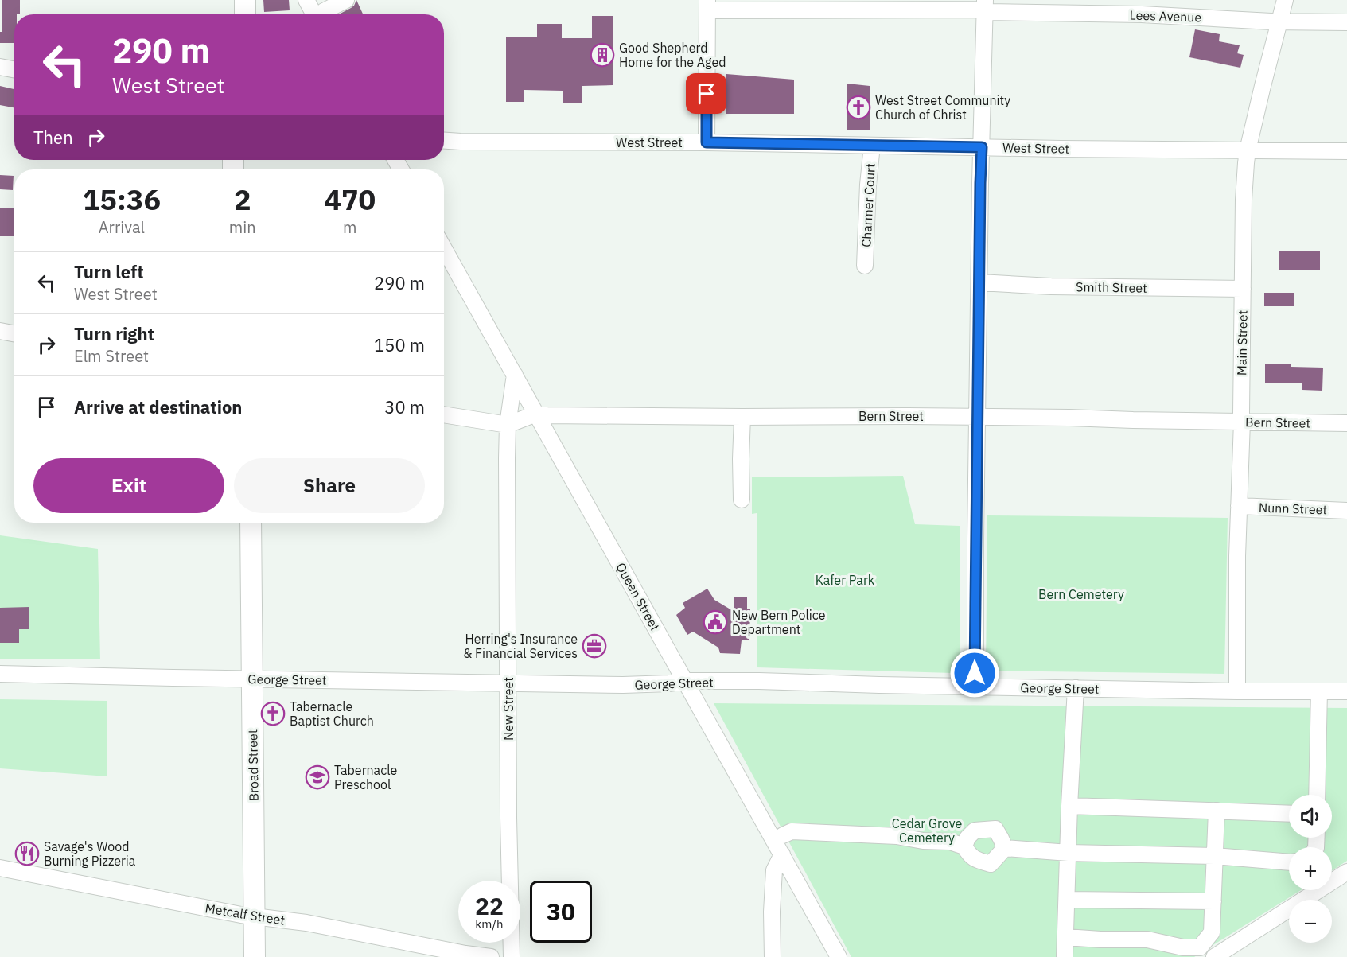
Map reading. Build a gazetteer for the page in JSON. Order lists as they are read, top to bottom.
{
  "streets": {
    "main road": ["Broad Street"],
    "street": [
      "Lees Avenue",
      "West Street",
      "Charmer Court",
      "Smith Street",
      "Main Street",
      "Bern Street",
      "Nunn Street",
      "Queen Street",
      "George Street",
      "New Street",
      "Metcalf Street"
    ]
  },
  "crossings": [
    ["Lees Avenue", "Main Street"],
    ["West Street", "Charmer Court"],
    ["West Street", "Main Street"],
    ["Smith Street", "Main Street"],
    ["Main Street", "Bern Street"],
    ["Main Street", "Nunn Street"],
    ["Main Street", "George Street"],
    ["Bern Street", "Queen Street"],
    ["Bern Street", "New Street"],
    ["Queen Street", "George Street"],
    ["Queen Street", "New Street"],
    ["George Street", "New Street"],
    ["George Street", "Broad Street"],
    ["Broad Street", "Metcalf Street"]
  ],
  "parks": ["Kafer Park", "Bern Cemetery", "Cedar Grove Cemetery"],
  "places": {
    "building": ["Good Shepherd Home for the Aged"],
    "church": ["West Street Community Church of Christ", "Tabernacle Baptist Church"],
    "public building": ["New Bern Police Department"],
    "office": ["Herring's Insurance & Financial Services"],
    "school or university": ["Tabernacle Preschool"],
    "restaurant": ["Savage's Wood Burning Pizzeria"]
  },
  "page": {
    "turn": ["290 m", "West Street"],
    "then": "Then",
    "eta": [
      "15:36",
      "Arrival",
      "2",
      "min",
      "470",
      "m"
    ],
    "list": [
      {
        "name": "Turn left",
        "note": "West Street",
        "value": "290 m"
      },
      {
        "name": "Turn right",
        "note": "Elm Street",
        "value": "150 m"
      },
      {
        "name": "Arrive at destination",
        "value": "30 m"
      }
    ],
    "buttons": ["Exit", "Share"],
    "map_buttons": ["+", "−"],
    "speed": "22 km/h",
    "limit": "30"
  }
}
